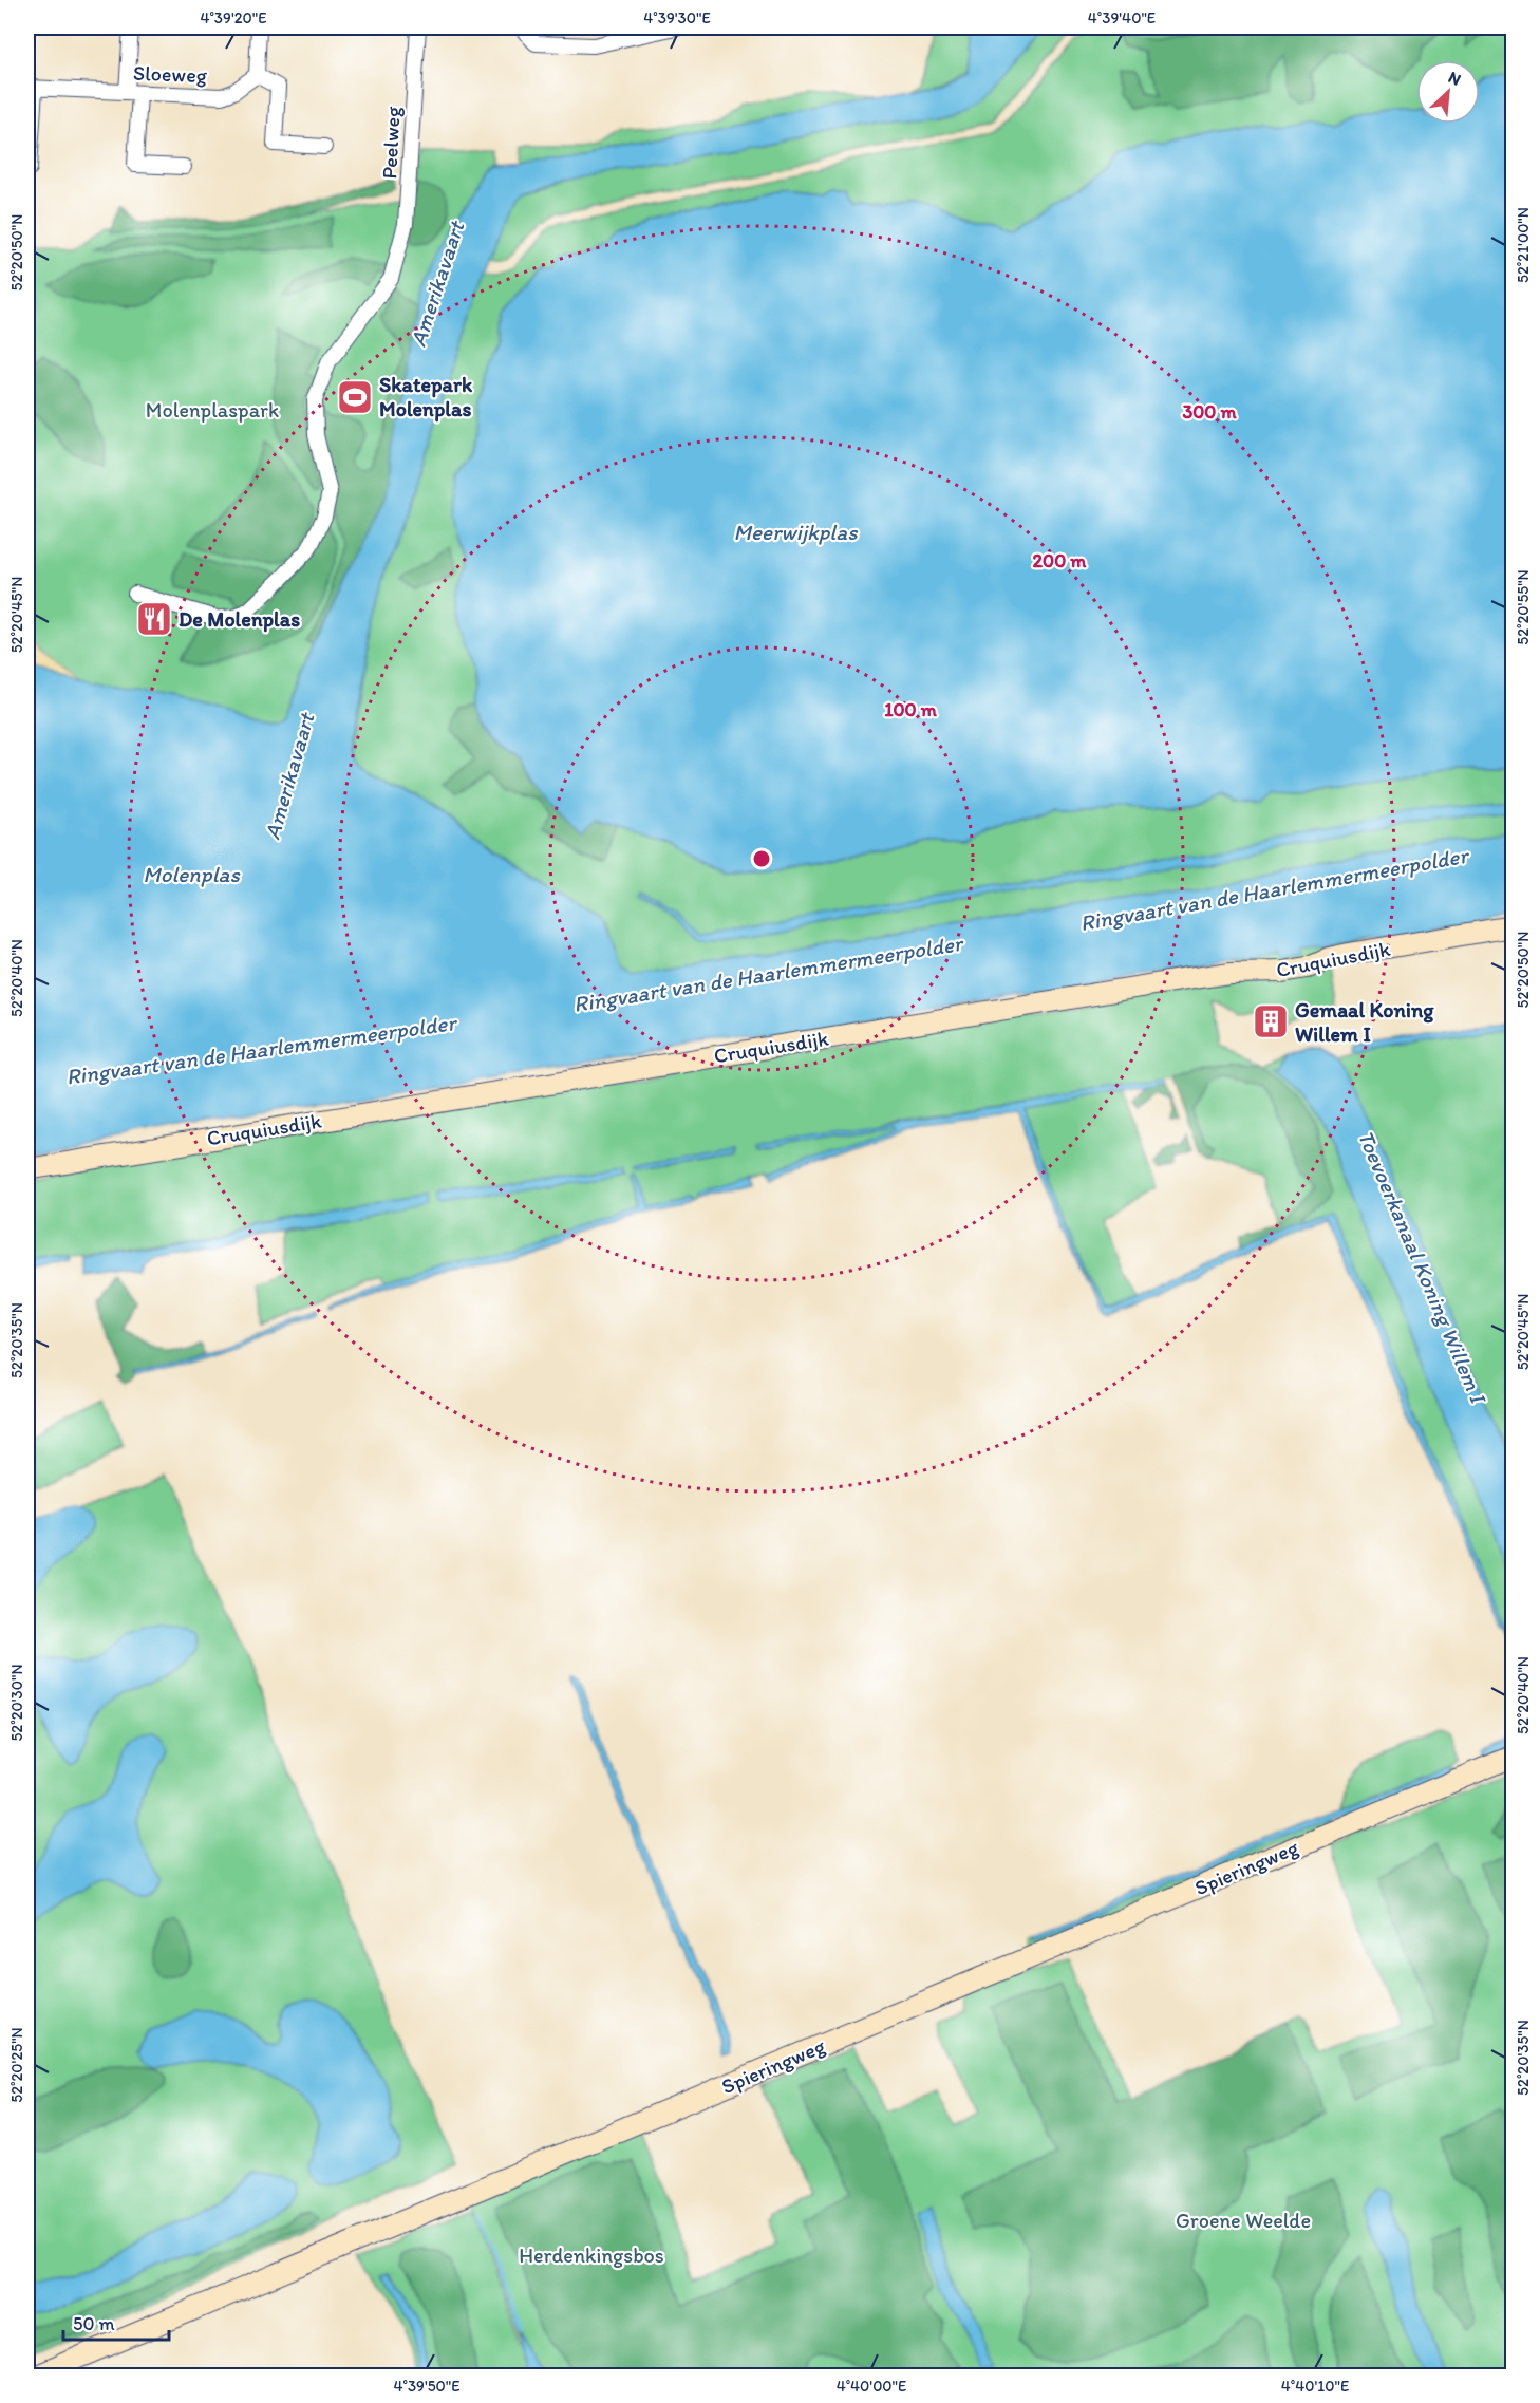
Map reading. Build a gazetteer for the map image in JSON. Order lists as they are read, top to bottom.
{
  "streets": {
    "street": [
      "Sloeweg",
      "Peelweg",
      "Cruquiusdijk",
      "Spieringweg"
    ]
  },
  "water": [
    "Amerikavaart",
    "Meerwijkplas",
    "Molenplas",
    "Ringvaart van de Haarlemmermeerpolder",
    "Toevoerkanaal Koning Willem I"
  ],
  "parks": ["Molenplaspark", "Groene Weelde", "Herdenkingsbos"],
  "places": {
    "sports": ["Skatepark Molenplas"],
    "restaurant": ["De Molenplas"],
    "building": ["Gemaal Koning Willem I"]
  },
  "scale_bar": "50 m",
  "north": "top right",
  "coordinates": [
    "4°39'20\"E",
    "4°39'30\"E",
    "4°39'40\"E",
    "52°21'00\"N",
    "52°20'50\"N",
    "52°20'55\"N",
    "52°20'45\"N",
    "52°20'40\"N",
    "52°20'35\"N",
    "52°20'30\"N",
    "52°20'25\"N",
    "4°39'50\"E",
    "4°40'00\"E",
    "4°40'10\"E"
  ],
  "rings": ["300 m", "200 m", "100 m"]
}
